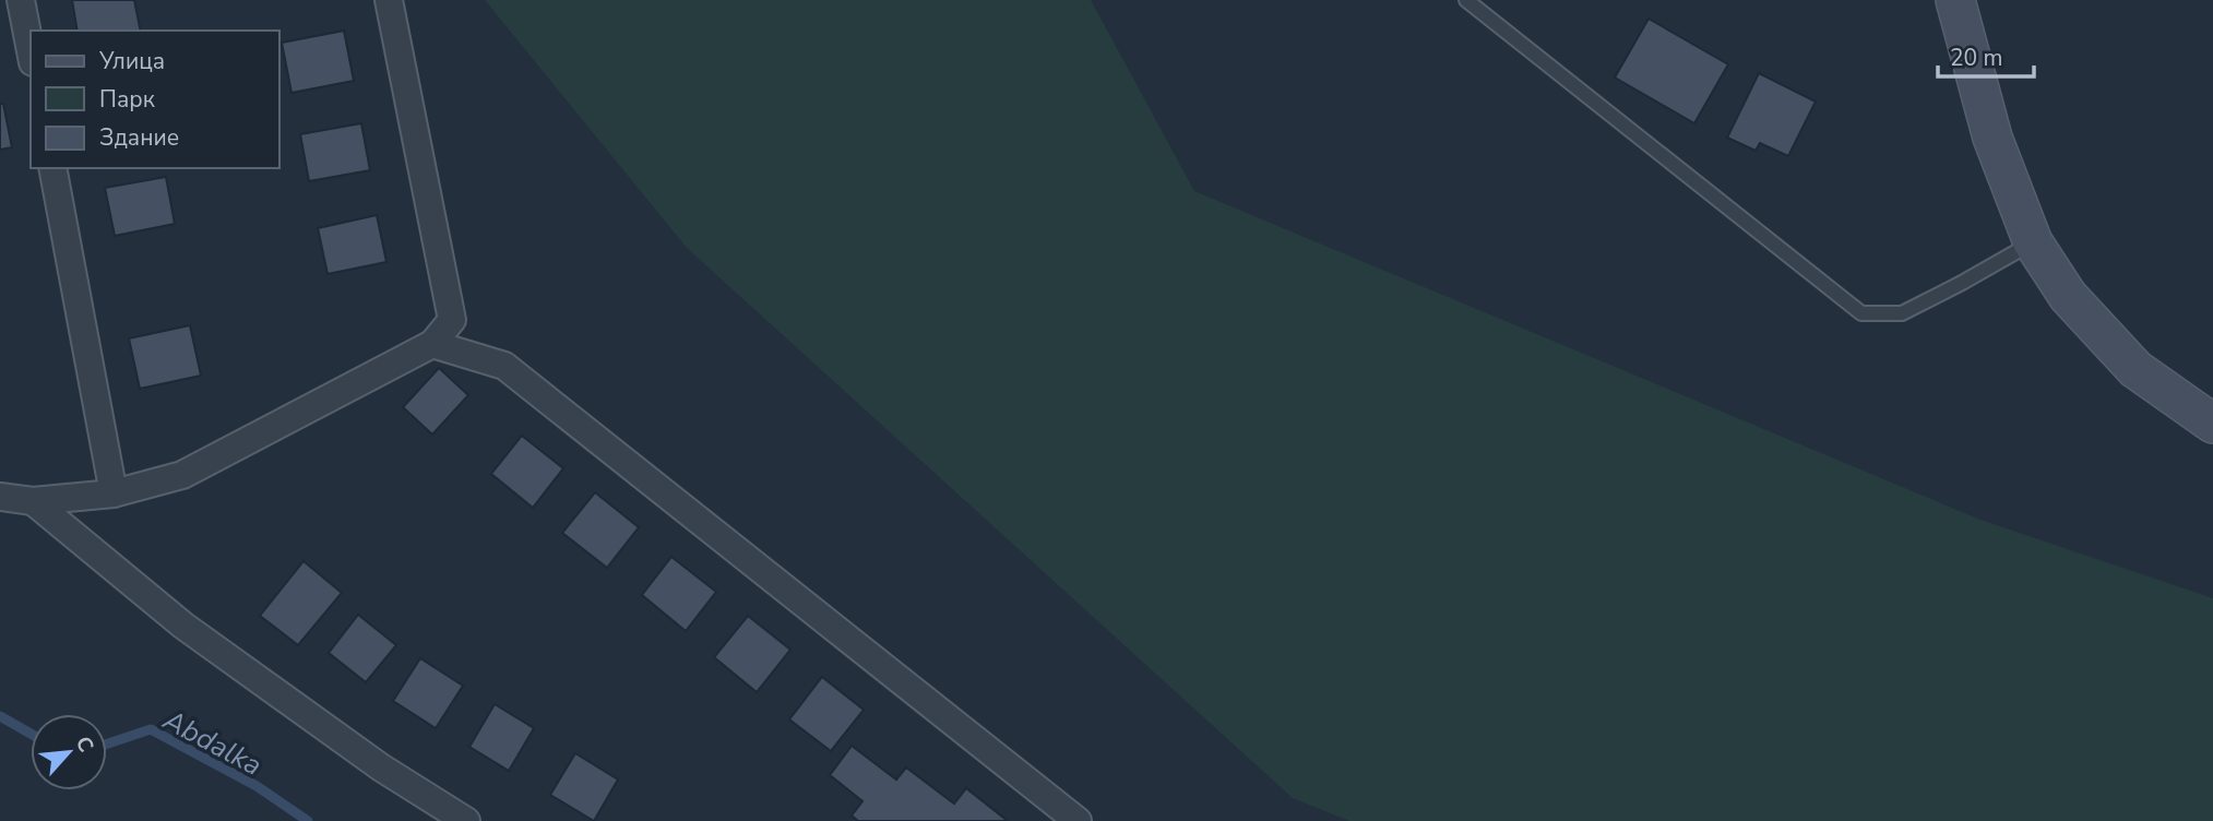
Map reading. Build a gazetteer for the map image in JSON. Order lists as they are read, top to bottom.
{
  "water": ["Abdalka"],
  "legend": ["Улица", "Парк", "Здание"],
  "scale_bar": "20 m",
  "north": "top right"
}
